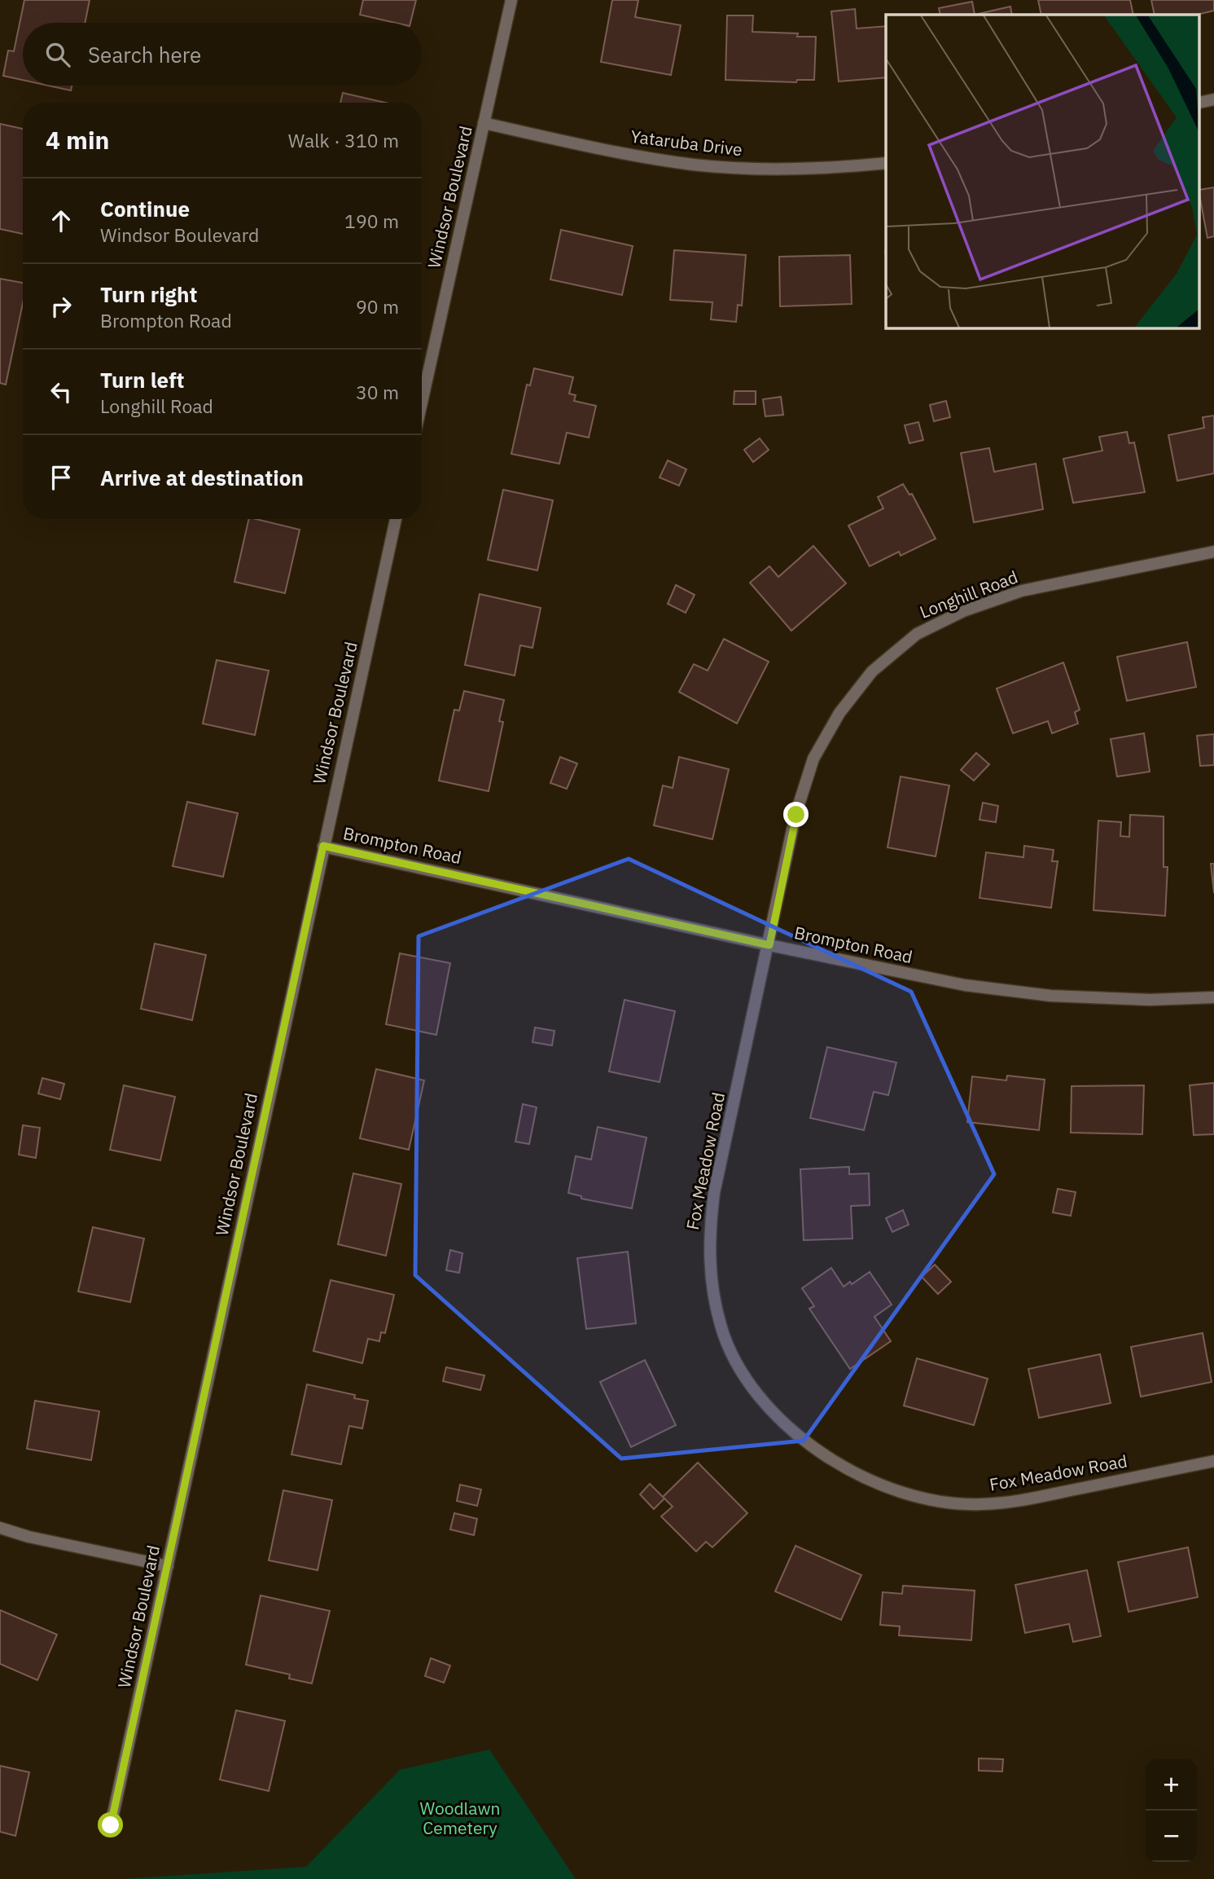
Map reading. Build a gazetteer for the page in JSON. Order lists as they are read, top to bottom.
{
  "streets": {
    "street": [
      "Yataruba Drive",
      "Windsor Boulevard",
      "Longhill Road",
      "Brompton Road",
      "Fox Meadow Road"
    ]
  },
  "crossings": [
    ["Yataruba Drive", "Windsor Boulevard"],
    ["Windsor Boulevard", "Brompton Road"],
    ["Longhill Road", "Brompton Road"],
    ["Longhill Road", "Fox Meadow Road"],
    ["Brompton Road", "Fox Meadow Road"]
  ],
  "parks": ["Woodlawn Cemetery"],
  "page": {
    "search": "Search here",
    "heading": ["4 min", "Walk · 310 m"],
    "list": [
      ["Continue", "Windsor Boulevard", "190 m"],
      ["Turn right", "Brompton Road", "90 m"],
      ["Turn left", "Longhill Road", "30 m"],
      "Arrive at destination"
    ],
    "map_buttons": ["+", "−"]
  }
}
